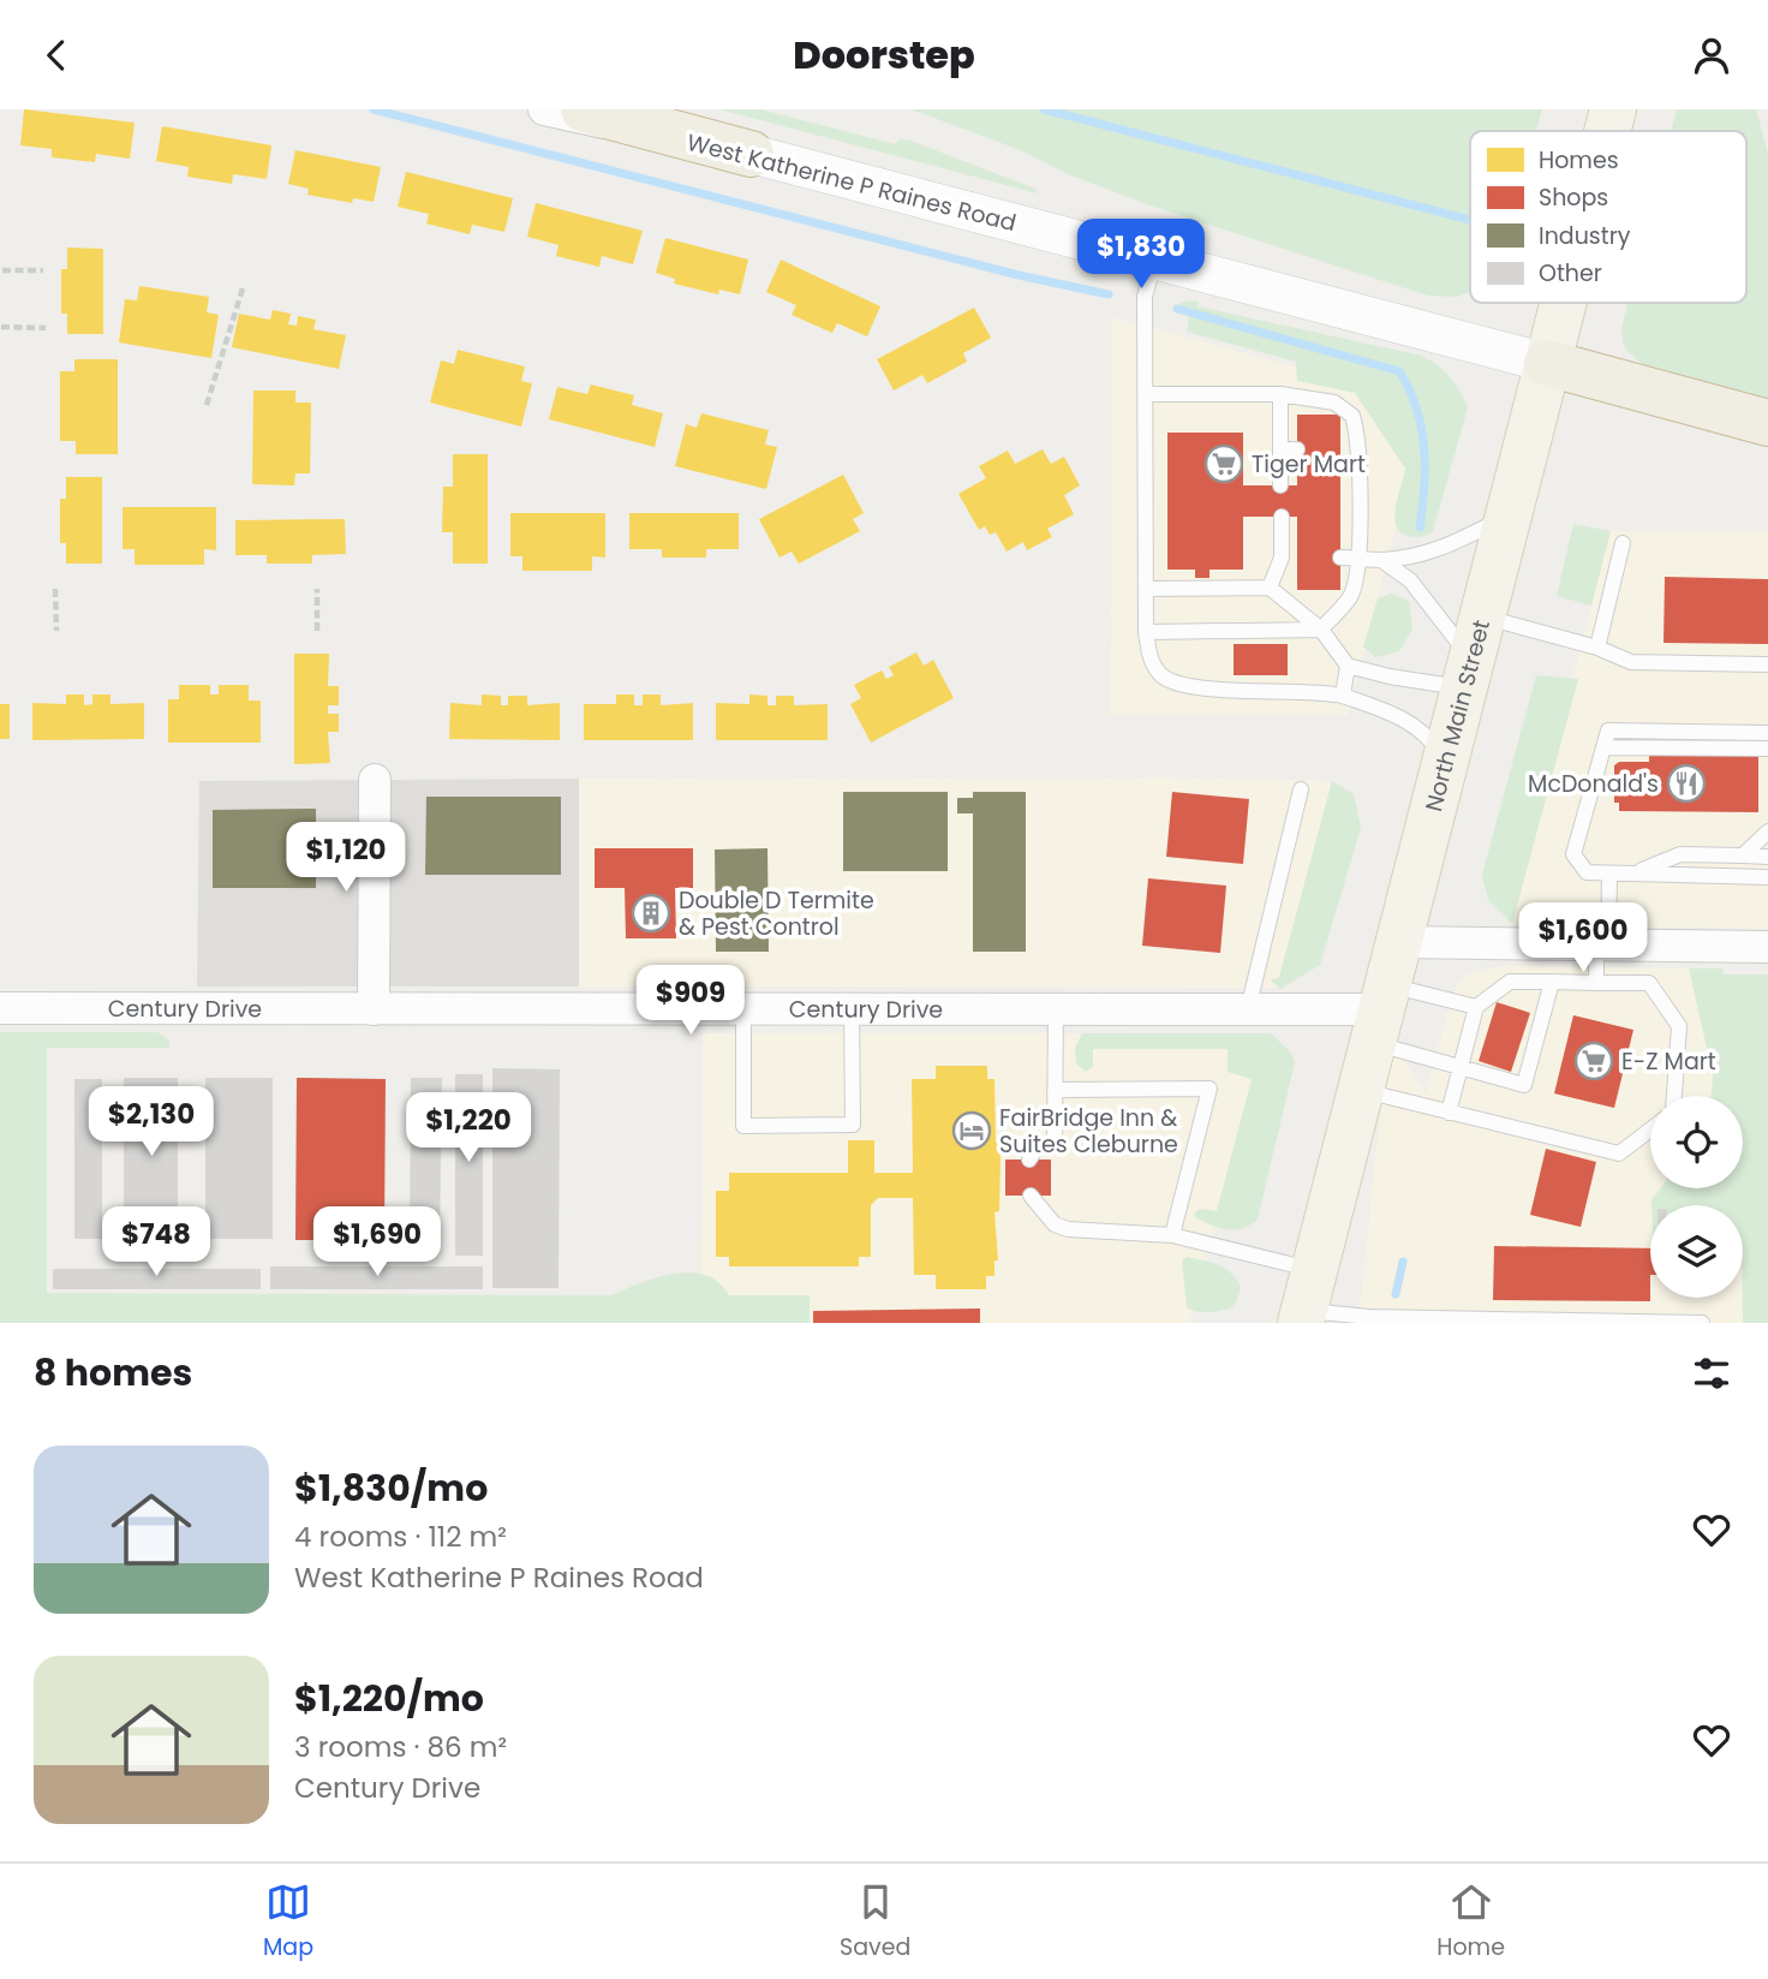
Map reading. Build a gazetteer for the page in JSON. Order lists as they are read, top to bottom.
{
  "streets": {
    "main road": ["North Main Street"],
    "street": ["West Katherine P Raines Road", "Century Drive"]
  },
  "crossings": [
    ["West Katherine P Raines Road", "North Main Street"],
    ["North Main Street", "Century Drive"]
  ],
  "places": {
    "supermarket": ["Tiger Mart", "E-Z Mart"],
    "restaurant": ["McDonald's"],
    "building": ["Double D Termite & Pest Control"],
    "hotel": ["FairBridge Inn & Suites Cleburne"]
  },
  "legend": [
    "Homes",
    "Shops",
    "Industry",
    "Other"
  ],
  "page": {
    "header": "Doorstep",
    "price": [
      "$1,830",
      "$1,120",
      "$1,600",
      "$909",
      "$2,130",
      "$1,220",
      "$748",
      "$1,690"
    ],
    "heading": "8 homes",
    "list": [
      {
        "name": "$1,830/mo",
        "note": "4 rooms · 112 m² · West Katherine P Raines Road"
      },
      {
        "name": "$1,220/mo",
        "note": "3 rooms · 86 m² · Century Drive"
      }
    ],
    "tabs": ["Map", "Saved", "Home"]
  }
}
